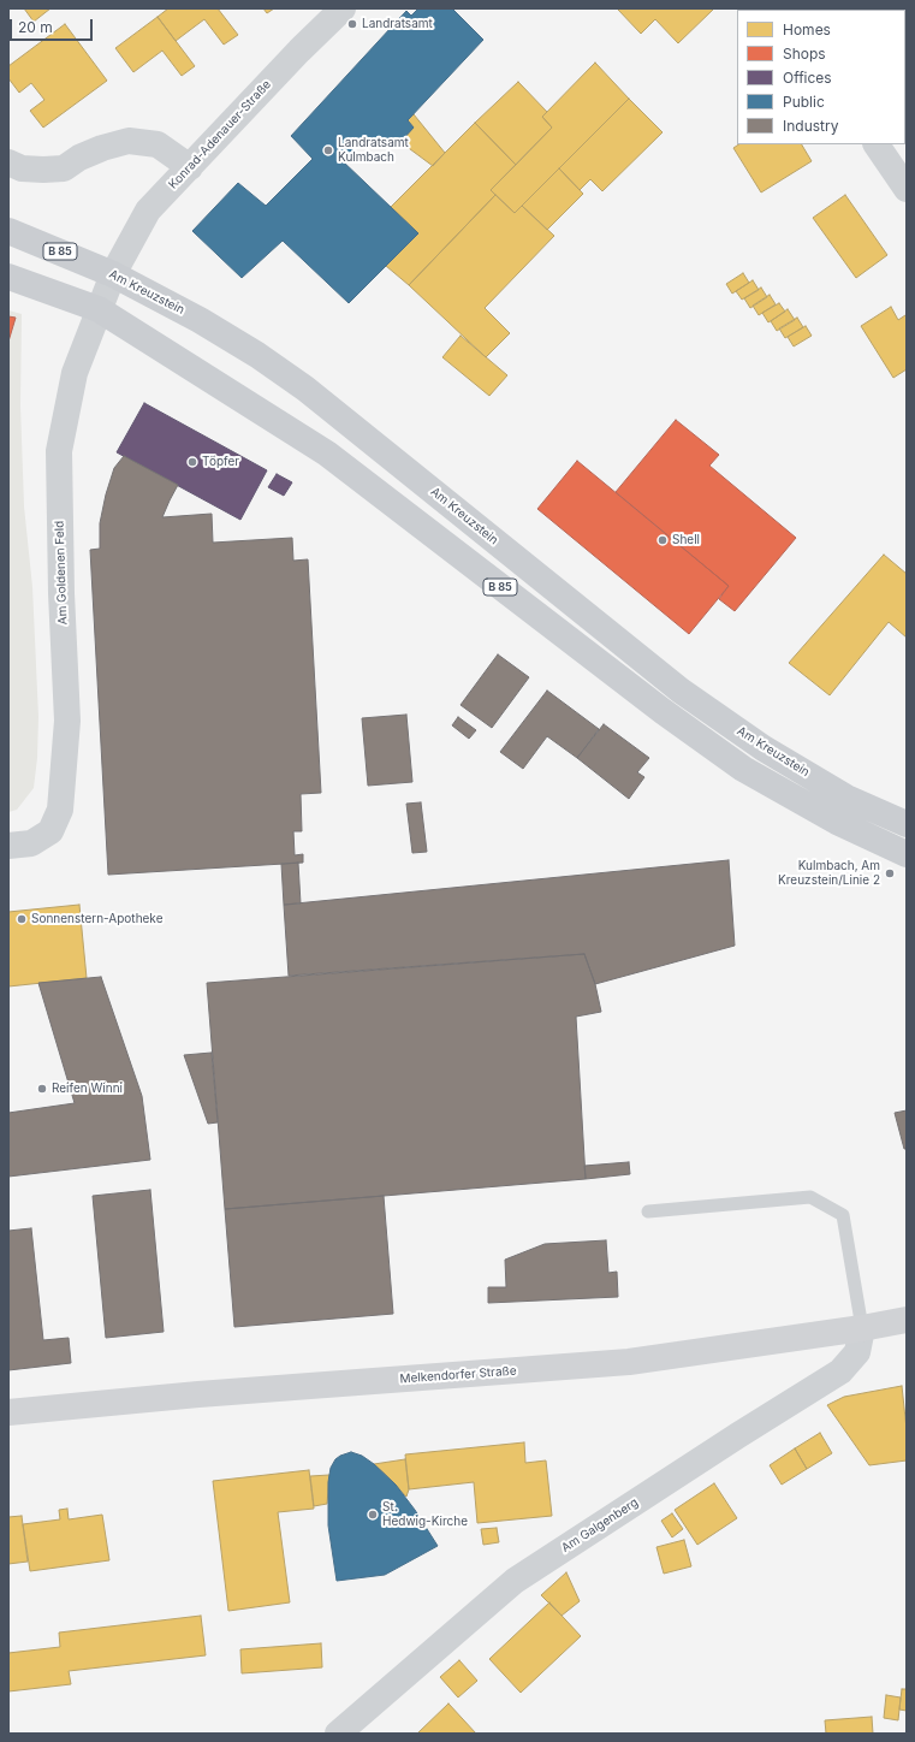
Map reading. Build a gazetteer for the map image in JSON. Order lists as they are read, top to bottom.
{
  "streets": {
    "main road": ["B 85", "Am Kreuzstein"],
    "street": [
      "Konrad-Adenauer-Straße",
      "Am Goldenen Feld",
      "Melkendorfer Straße",
      "Am Galgenberg"
    ]
  },
  "crossings": [
    ["Konrad-Adenauer-Straße", "Am Kreuzstein"],
    ["Konrad-Adenauer-Straße", "Am Goldenen Feld"],
    ["B 85", "Am Goldenen Feld"],
    ["Am Kreuzstein", "Am Goldenen Feld"],
    ["Melkendorfer Straße", "Am Galgenberg"]
  ],
  "places": [
    "Landratsamt",
    "Landratsamt Kulmbach",
    "Töpfer",
    "Shell",
    "Kulmbach, Am Kreuzstein/Linie 2",
    "Sonnenstern-Apotheke",
    "Reifen Winni",
    "St. Hedwig-Kirche"
  ],
  "legend": [
    "Homes",
    "Shops",
    "Offices",
    "Public",
    "Industry"
  ],
  "scale_bar": "20 m"
}
